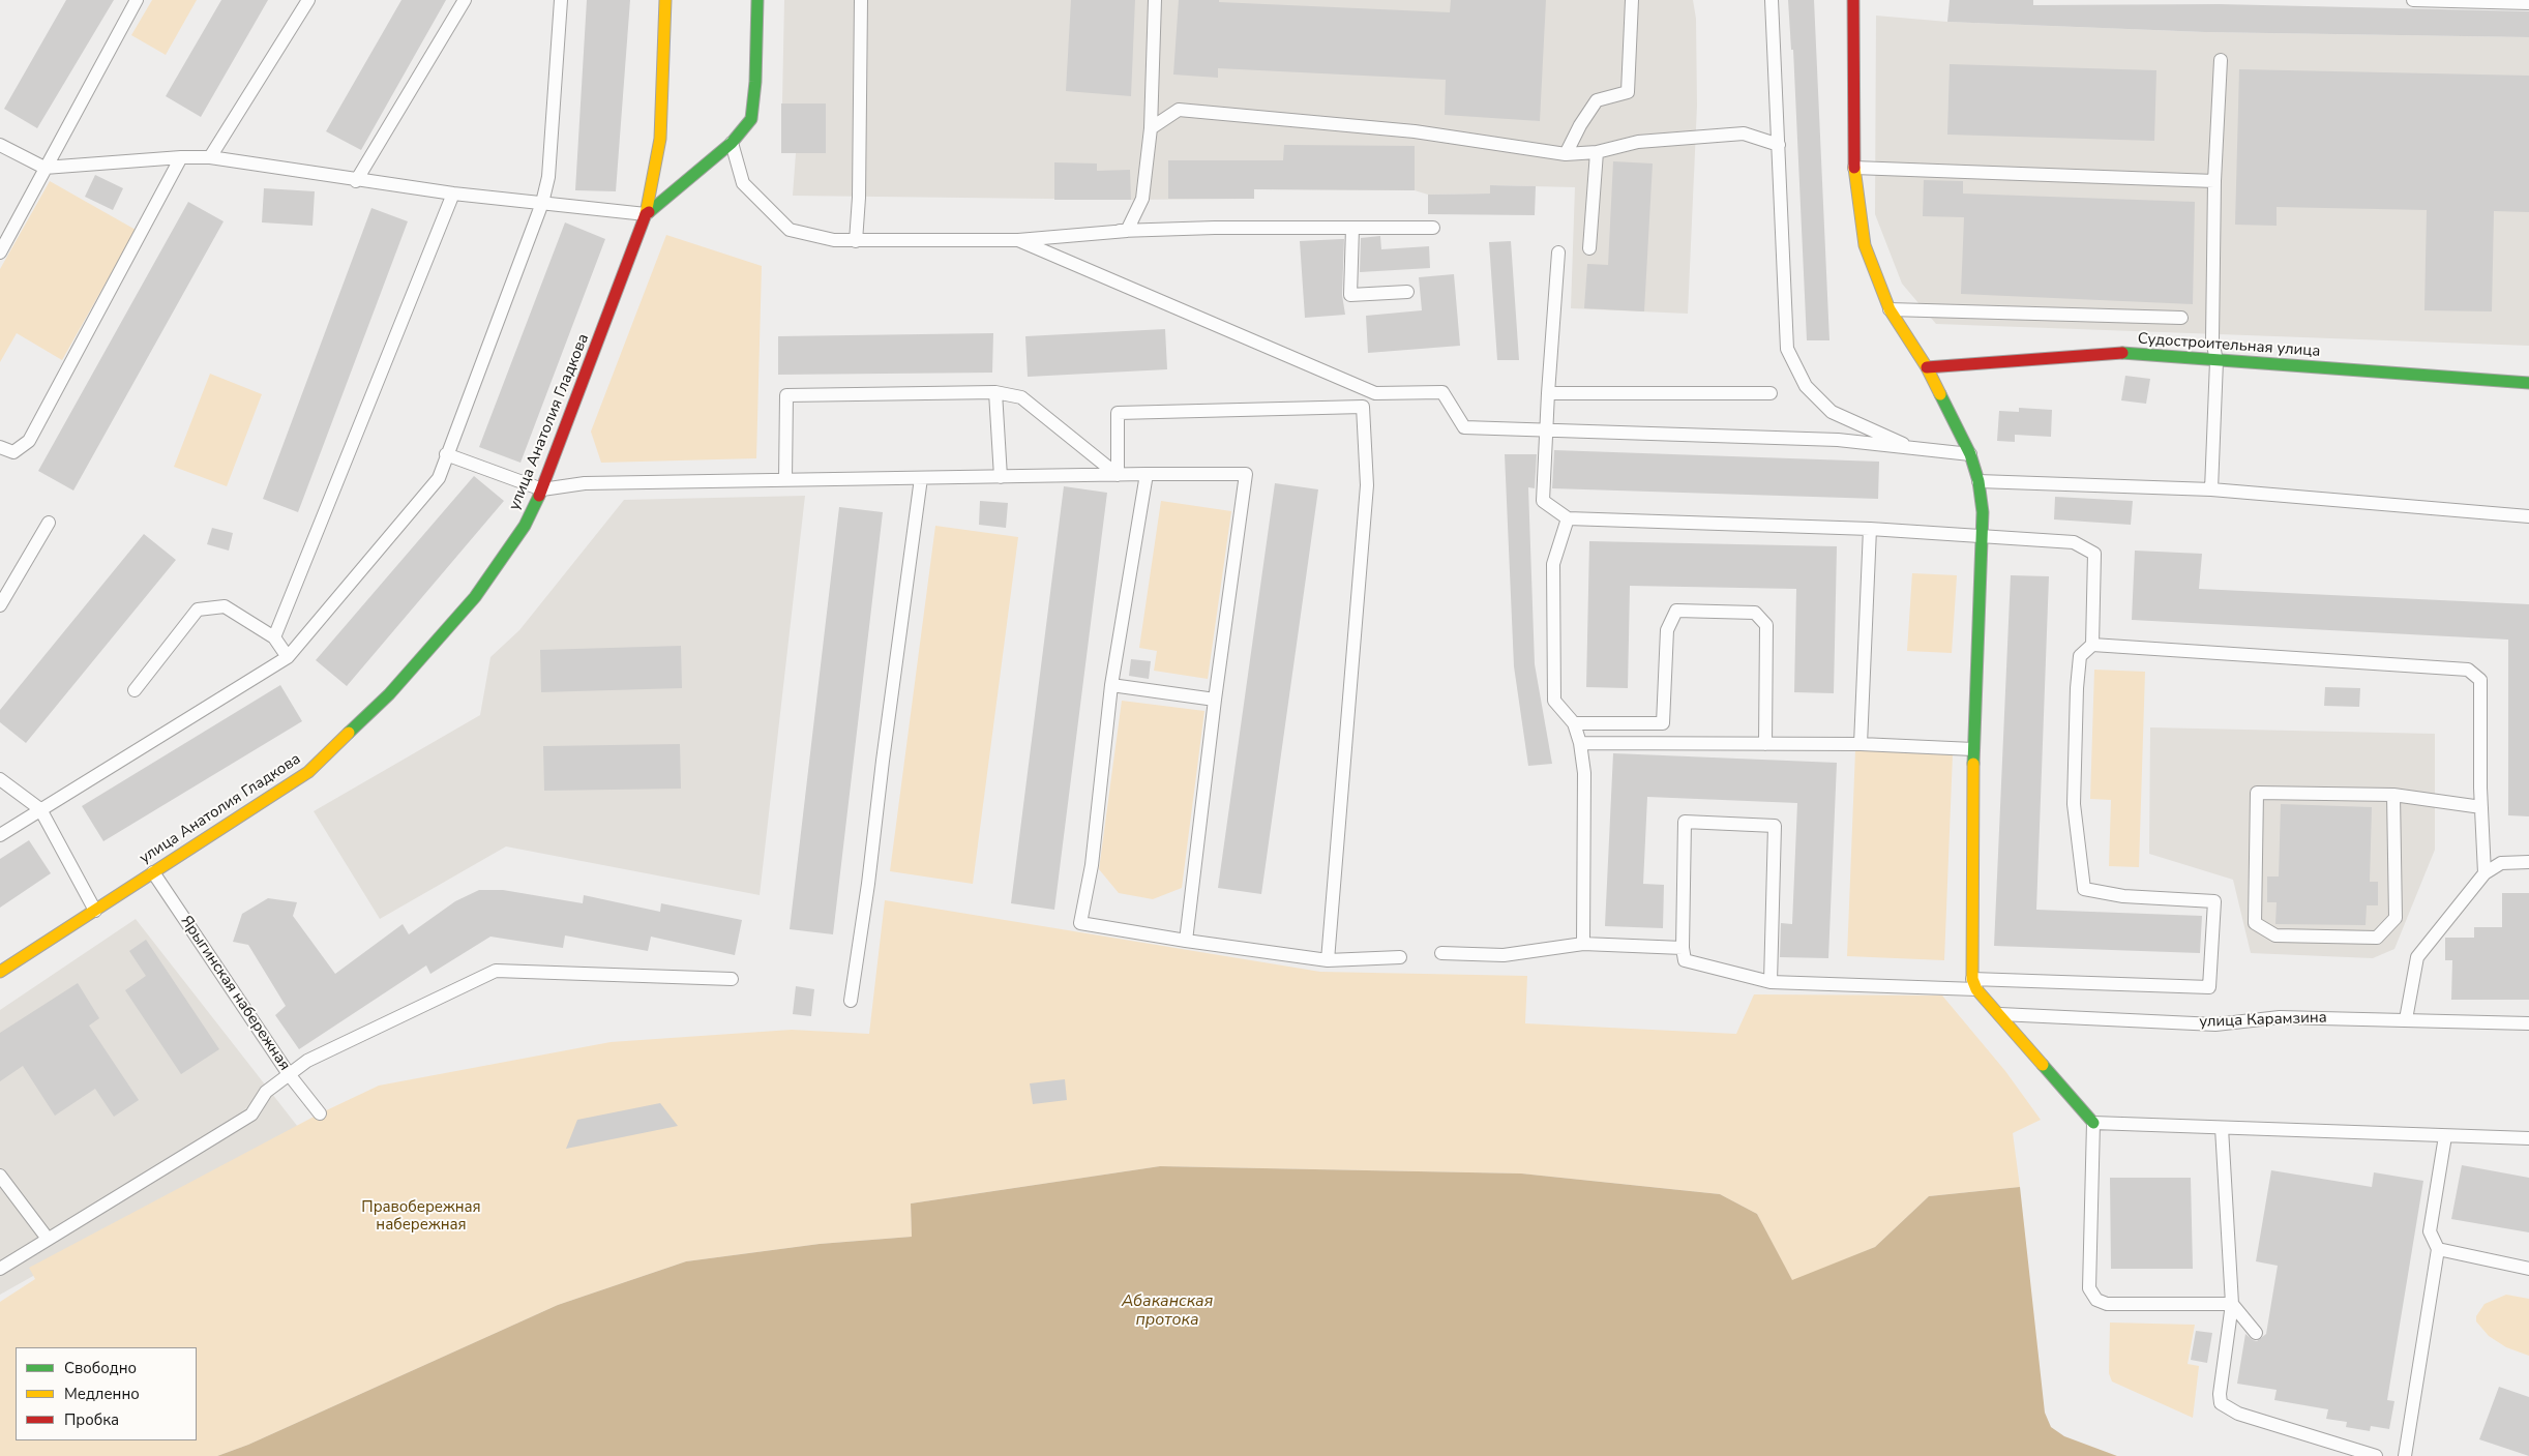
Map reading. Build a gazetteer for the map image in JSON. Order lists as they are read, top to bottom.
{
  "streets": {
    "street": ["Судостроительная улица", "улица Анатолия Гладкова"],
    "lane": ["Ярыгинская набережная", "улица Карамзина"]
  },
  "crossings": [
    ["улица Анатолия Гладкова", "Ярыгинская набережная"]
  ],
  "water": ["Абаканская протока"],
  "parks": ["Правобережная набережная"],
  "legend": ["Свободно", "Медленно", "Пробка"]
}
